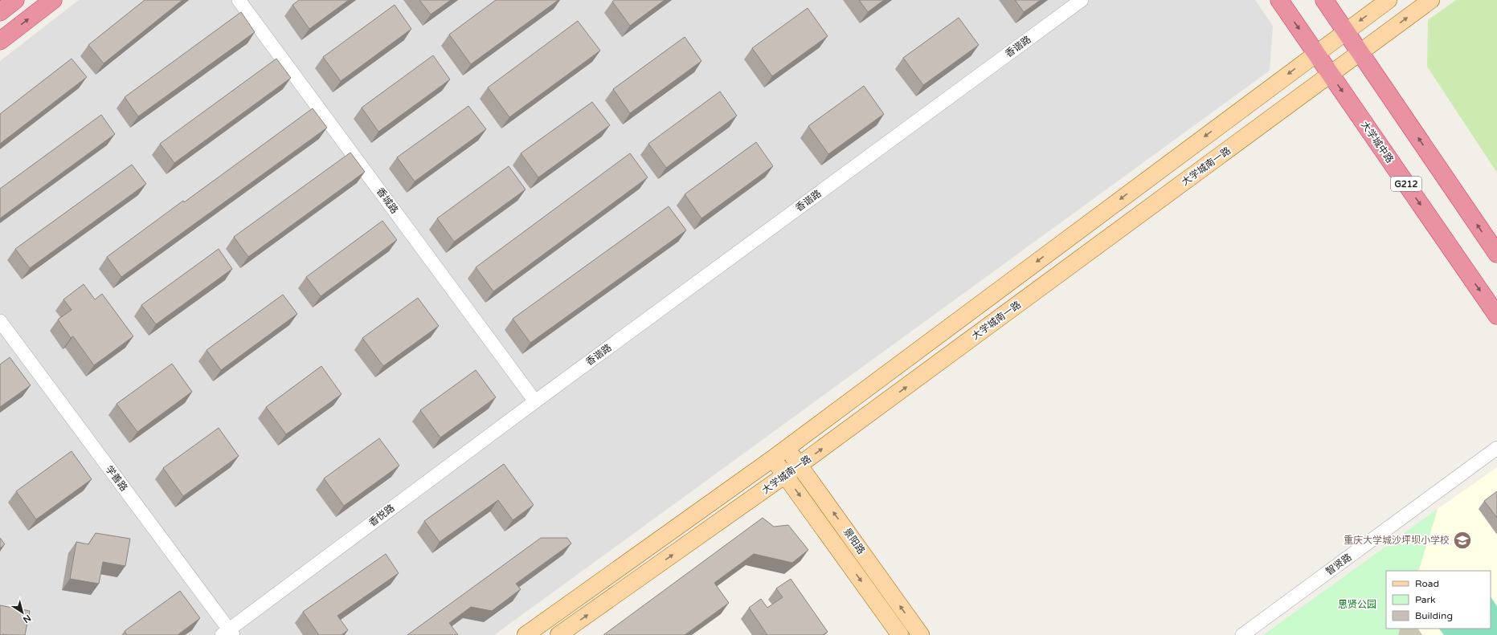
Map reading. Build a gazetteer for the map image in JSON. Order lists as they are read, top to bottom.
{
  "streets": {
    "highway": ["大学城中路", "G212"],
    "main road": ["大学城南一路", "景阳路"],
    "street": [
      "香谐路",
      "香城路",
      "学善路",
      "香悦路",
      "智贤路"
    ]
  },
  "crossings": [
    ["香谐路", "香城路"],
    ["香谐路", "香悦路"],
    ["大学城中路", "大学城南一路"],
    ["大学城南一路", "景阳路"],
    ["香城路", "香悦路"],
    ["学善路", "香悦路"]
  ],
  "parks": ["思贤公园"],
  "places": {
    "school or university": ["重庆大学城沙坪坝小学校"]
  },
  "legend": ["Road", "Park", "Building"],
  "north": "bottom right"
}
